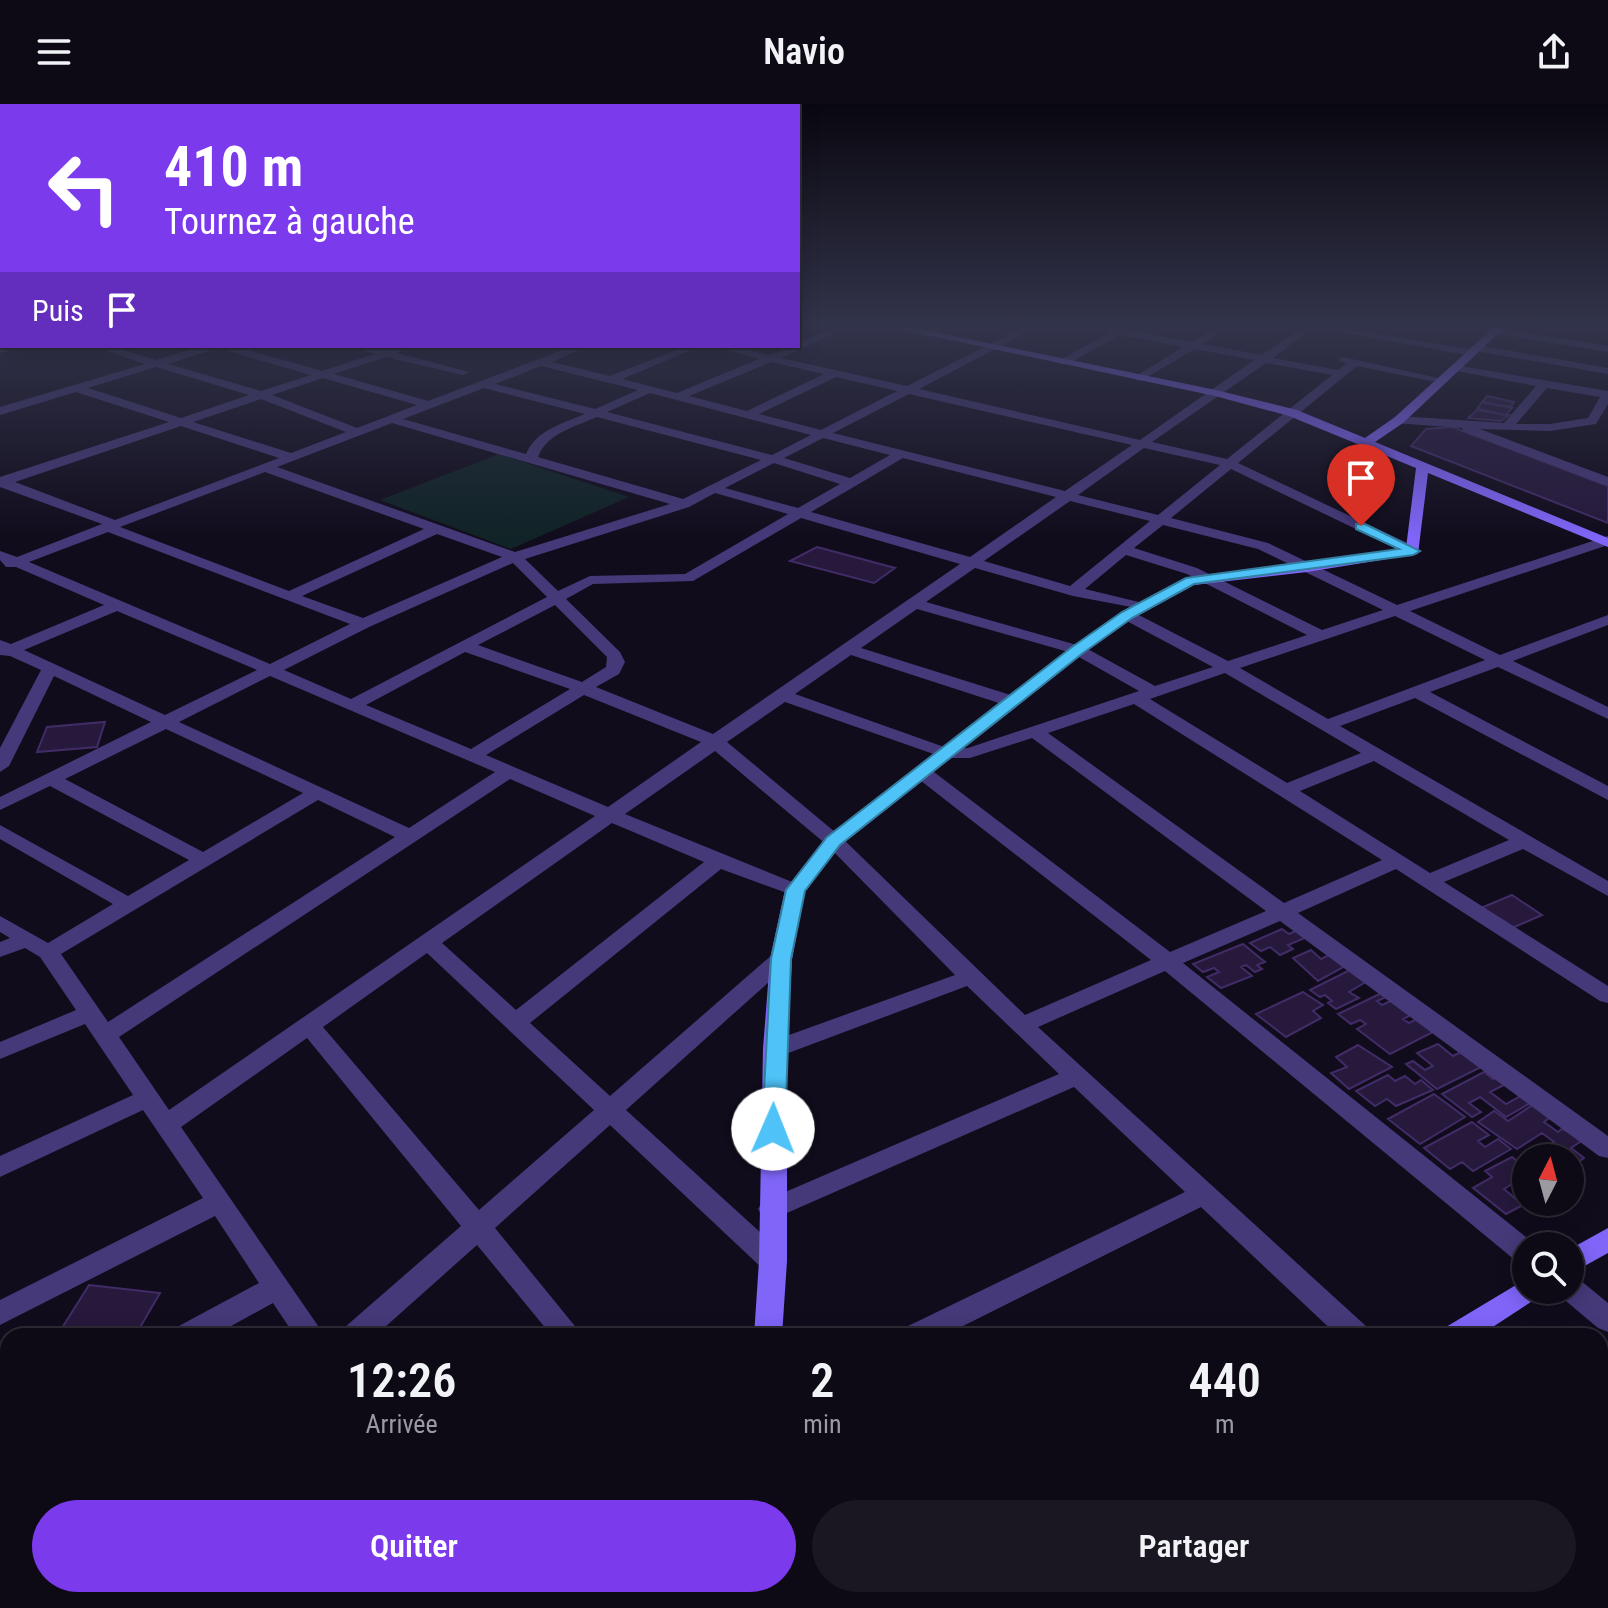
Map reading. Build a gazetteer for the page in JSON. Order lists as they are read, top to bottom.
{
  "north": "top",
  "page": {
    "header": "Navio",
    "turn": ["410 m", "Tournez à gauche"],
    "then": "Puis",
    "eta": [
      "12:26",
      "Arrivée",
      "2",
      "min",
      "440",
      "m"
    ],
    "buttons": ["Quitter", "Partager"]
  }
}
